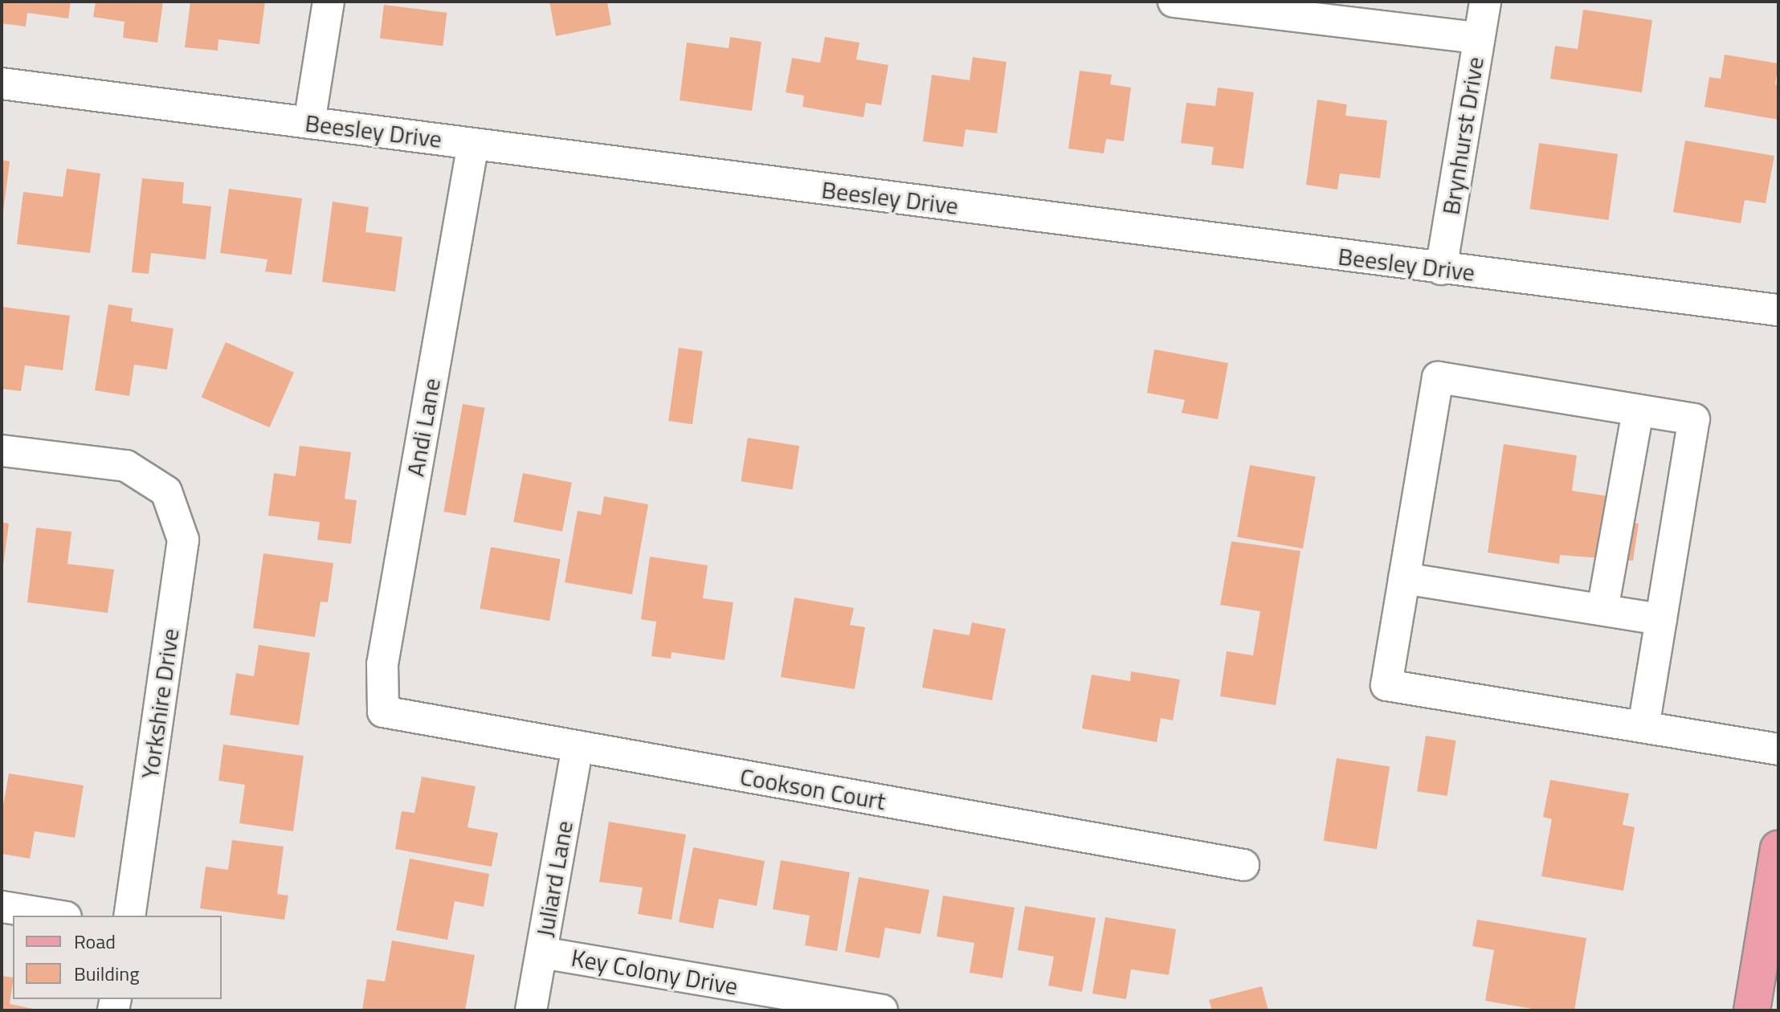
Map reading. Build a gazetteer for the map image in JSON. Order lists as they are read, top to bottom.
{
  "streets": {
    "street": [
      "Beesley Drive",
      "Brynhurst Drive",
      "Andi Lane",
      "Yorkshire Drive",
      "Cookson Court",
      "Juliard Lane",
      "Key Colony Drive"
    ]
  },
  "crossings": [
    ["Beesley Drive", "Brynhurst Drive"],
    ["Beesley Drive", "Andi Lane"],
    ["Andi Lane", "Cookson Court"],
    ["Cookson Court", "Juliard Lane"],
    ["Juliard Lane", "Key Colony Drive"]
  ],
  "legend": ["Road", "Building"]
}
